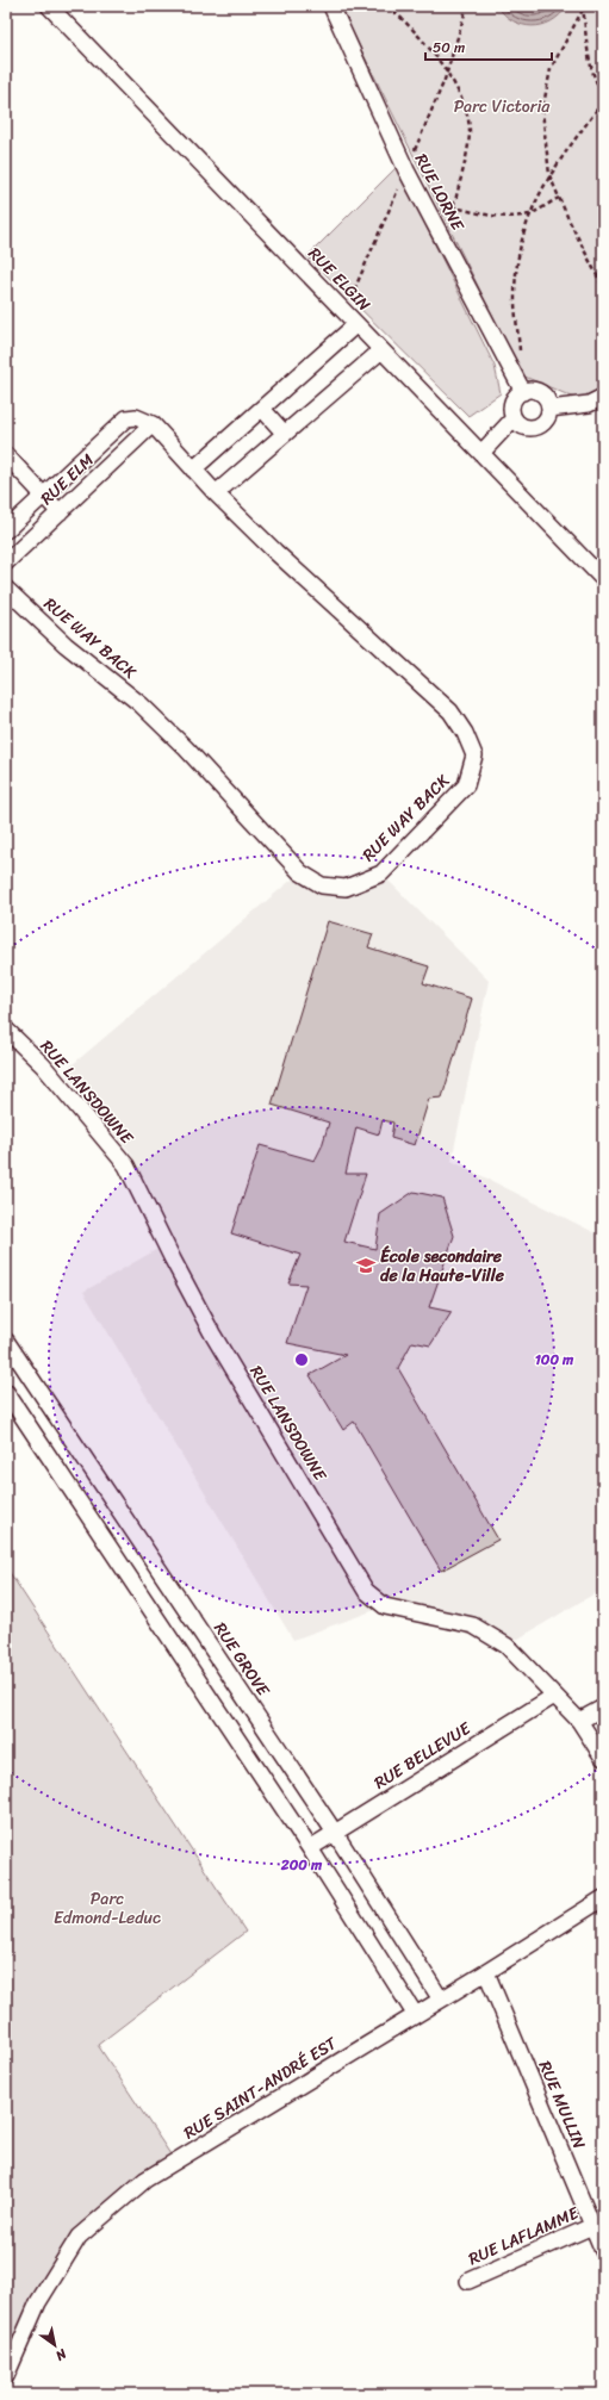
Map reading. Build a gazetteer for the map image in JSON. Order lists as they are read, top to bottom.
{
  "streets": {
    "street": [
      "RUE LORNE",
      "RUE ELGIN",
      "RUE ELM",
      "RUE WAY BACK",
      "RUE LANSDOWNE",
      "RUE GROVE",
      "RUE BELLEVUE",
      "RUE SAINT-ANDRÉ EST",
      "RUE MULLIN",
      "RUE LAFLAMME"
    ]
  },
  "crossings": [
    ["RUE LANSDOWNE", "RUE BELLEVUE"],
    ["RUE GROVE", "RUE BELLEVUE"],
    ["RUE GROVE", "RUE SAINT-ANDRÉ EST"],
    ["RUE SAINT-ANDRÉ EST", "RUE MULLIN"],
    ["RUE MULLIN", "RUE LAFLAMME"]
  ],
  "parks": ["Parc Victoria", "Parc Edmond-Leduc"],
  "places": {
    "school or university": ["École secondaire de la Haute-Ville"]
  },
  "scale_bar": "50 m",
  "north": "bottom right",
  "rings": ["100 m", "200 m"]
}
